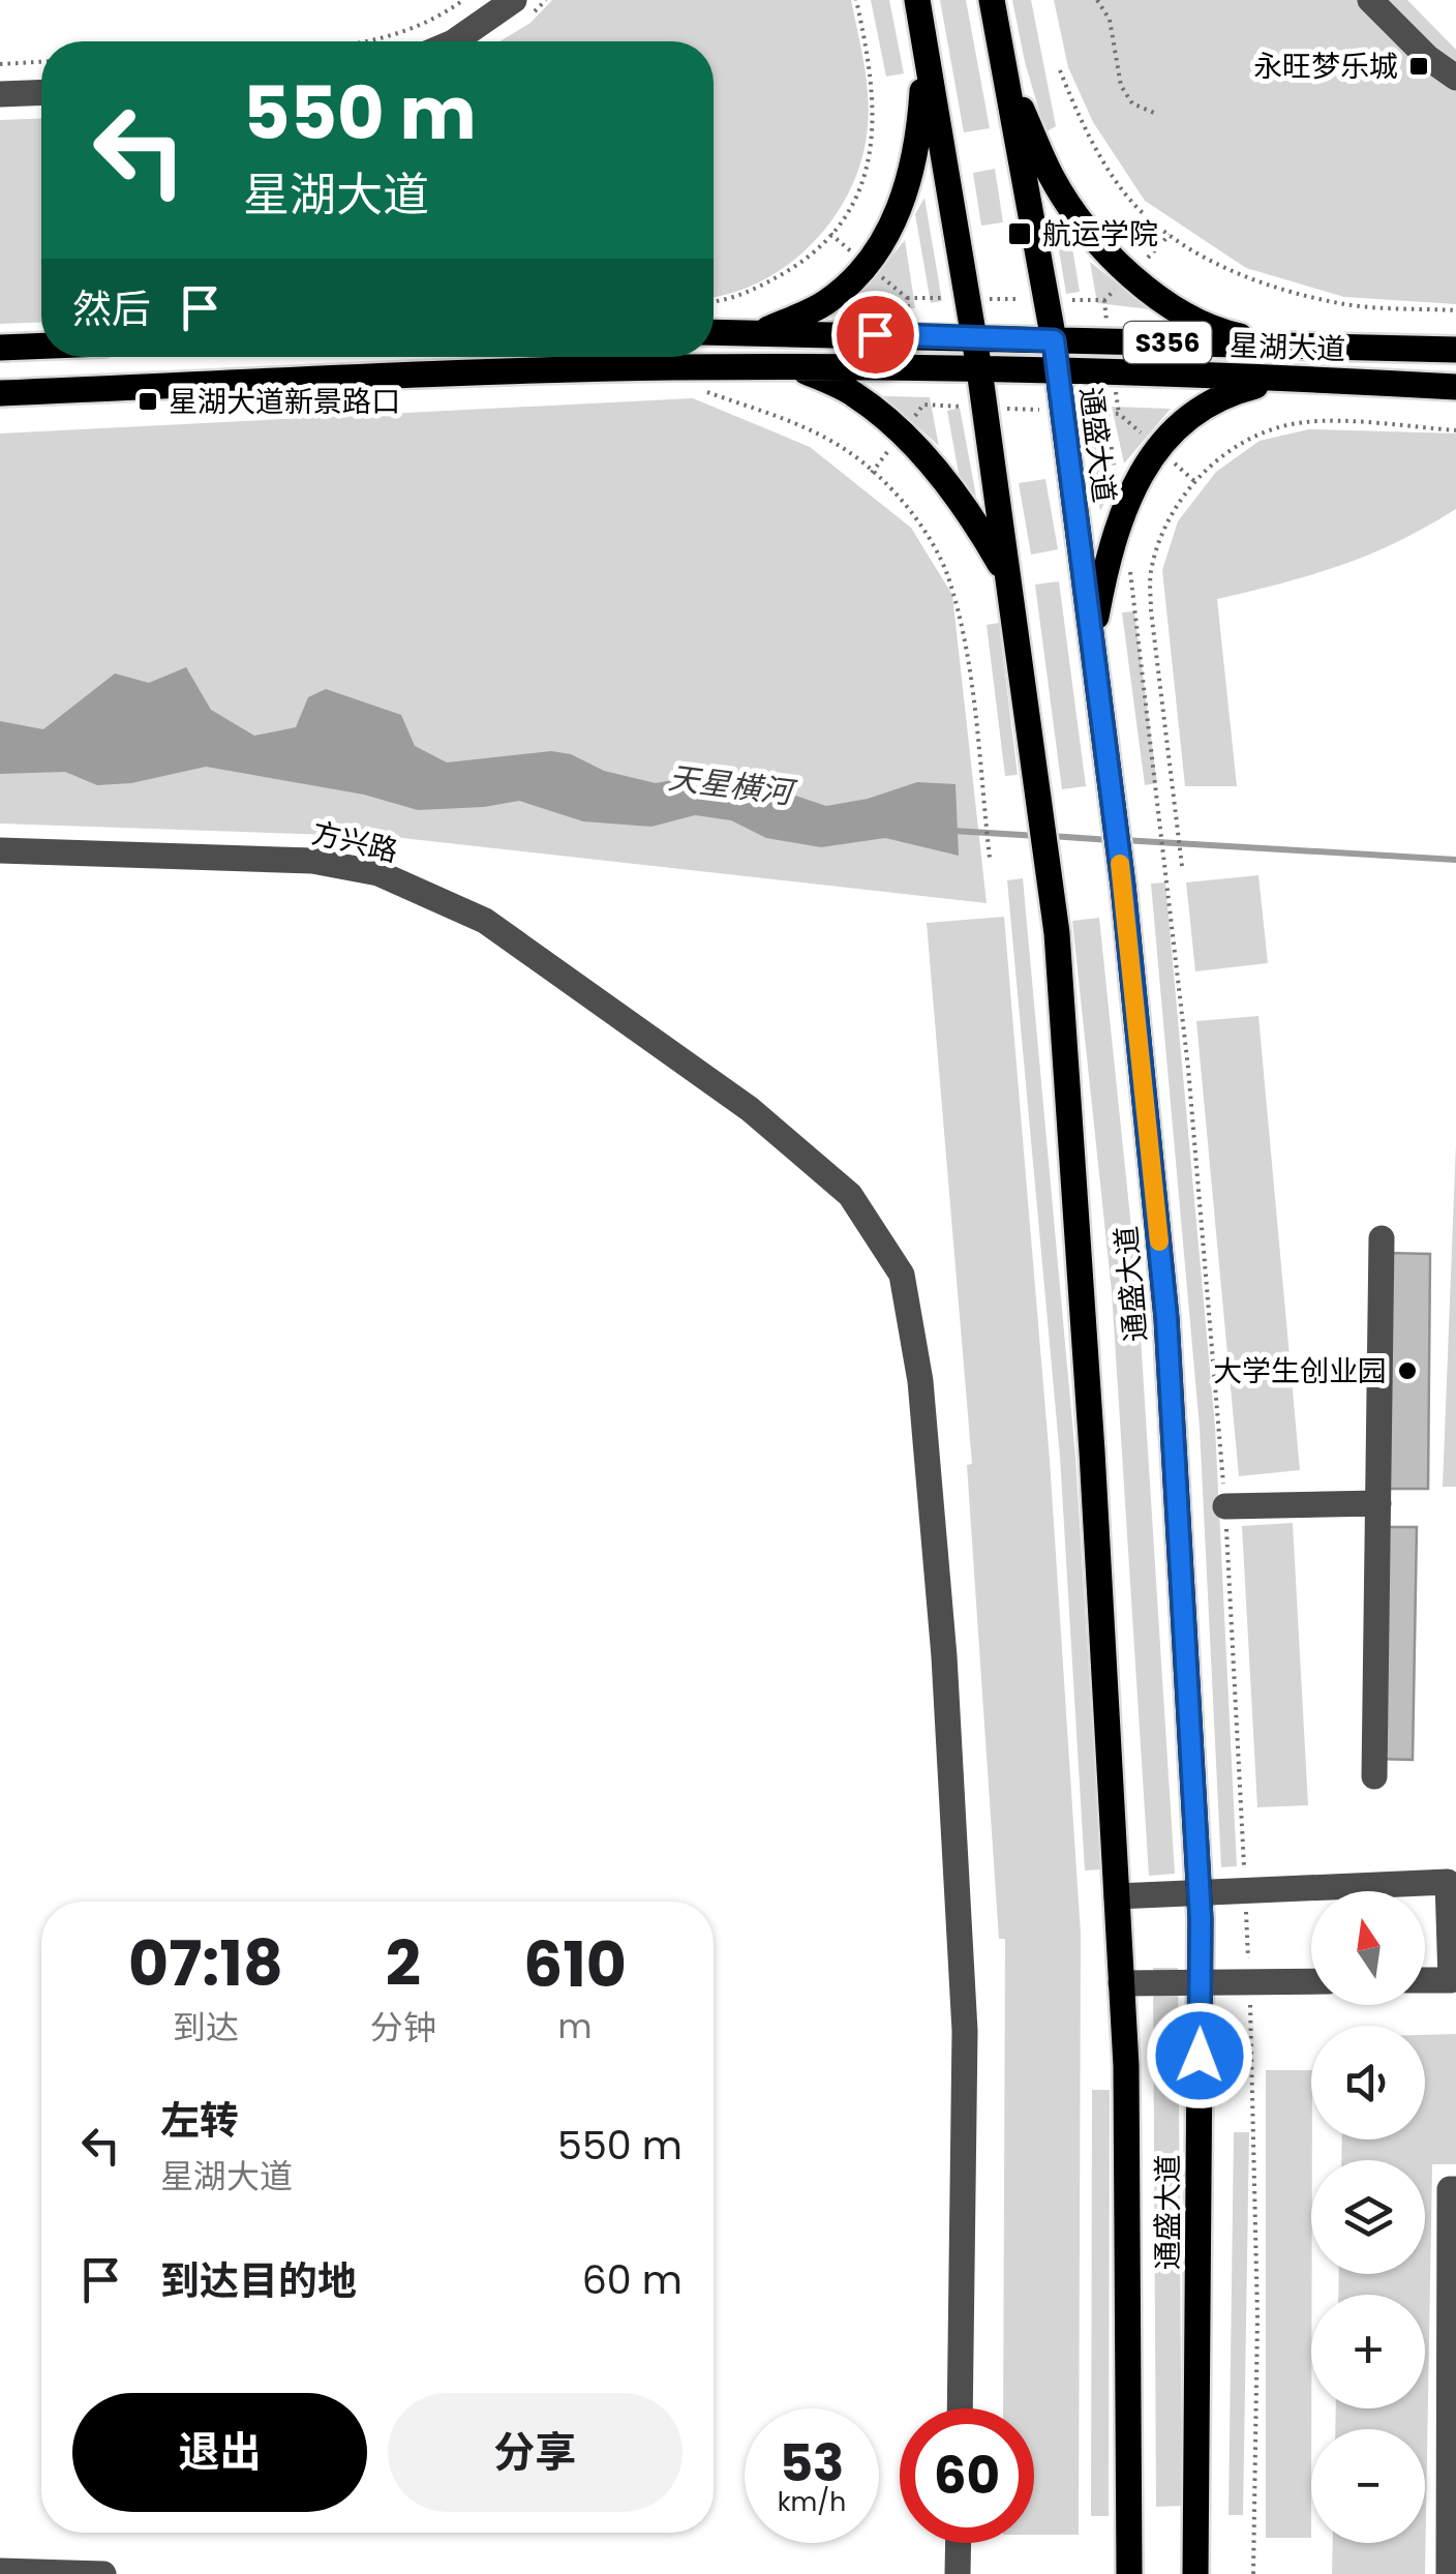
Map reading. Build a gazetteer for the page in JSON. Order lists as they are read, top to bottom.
{
  "streets": {
    "main road": ["S356", "星湖大道", "通盛大道"],
    "street": ["方兴路"]
  },
  "crossings": [
    ["星湖大道", "通盛大道"]
  ],
  "water": ["天星横河"],
  "places": {
    "transit": ["永旺梦乐城", "航运学院", "星湖大道新景路口"],
    "other": ["大学生创业园"]
  },
  "north": "top",
  "page": {
    "turn": ["550 m", "星湖大道"],
    "then": "然后",
    "map_buttons": ["+", "−"],
    "eta": [
      "07:18",
      "到达",
      "2",
      "分钟",
      "610",
      "m"
    ],
    "list": [
      {
        "name": "左转",
        "note": "星湖大道",
        "value": "550 m"
      },
      {
        "name": "到达目的地",
        "value": "60 m"
      }
    ],
    "buttons": ["退出", "分享"],
    "speed": "53 km/h",
    "limit": "60"
  }
}
